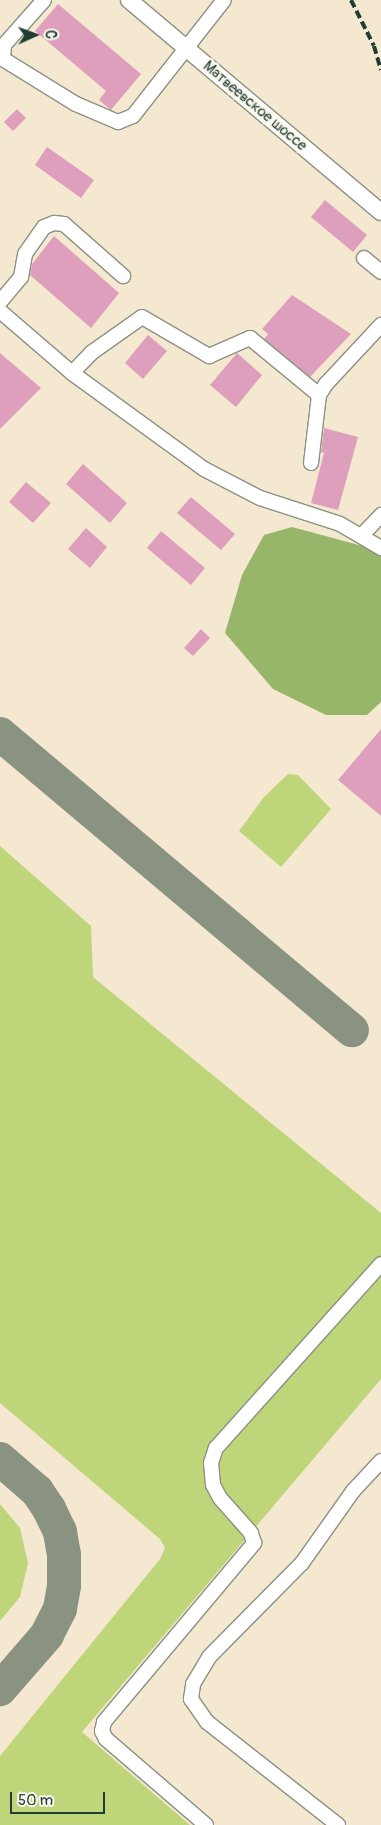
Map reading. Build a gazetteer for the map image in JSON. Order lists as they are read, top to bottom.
{
  "streets": {
    "main road": ["Матвеевское шоссе"]
  },
  "scale_bar": "50 m",
  "north": "right"
}
